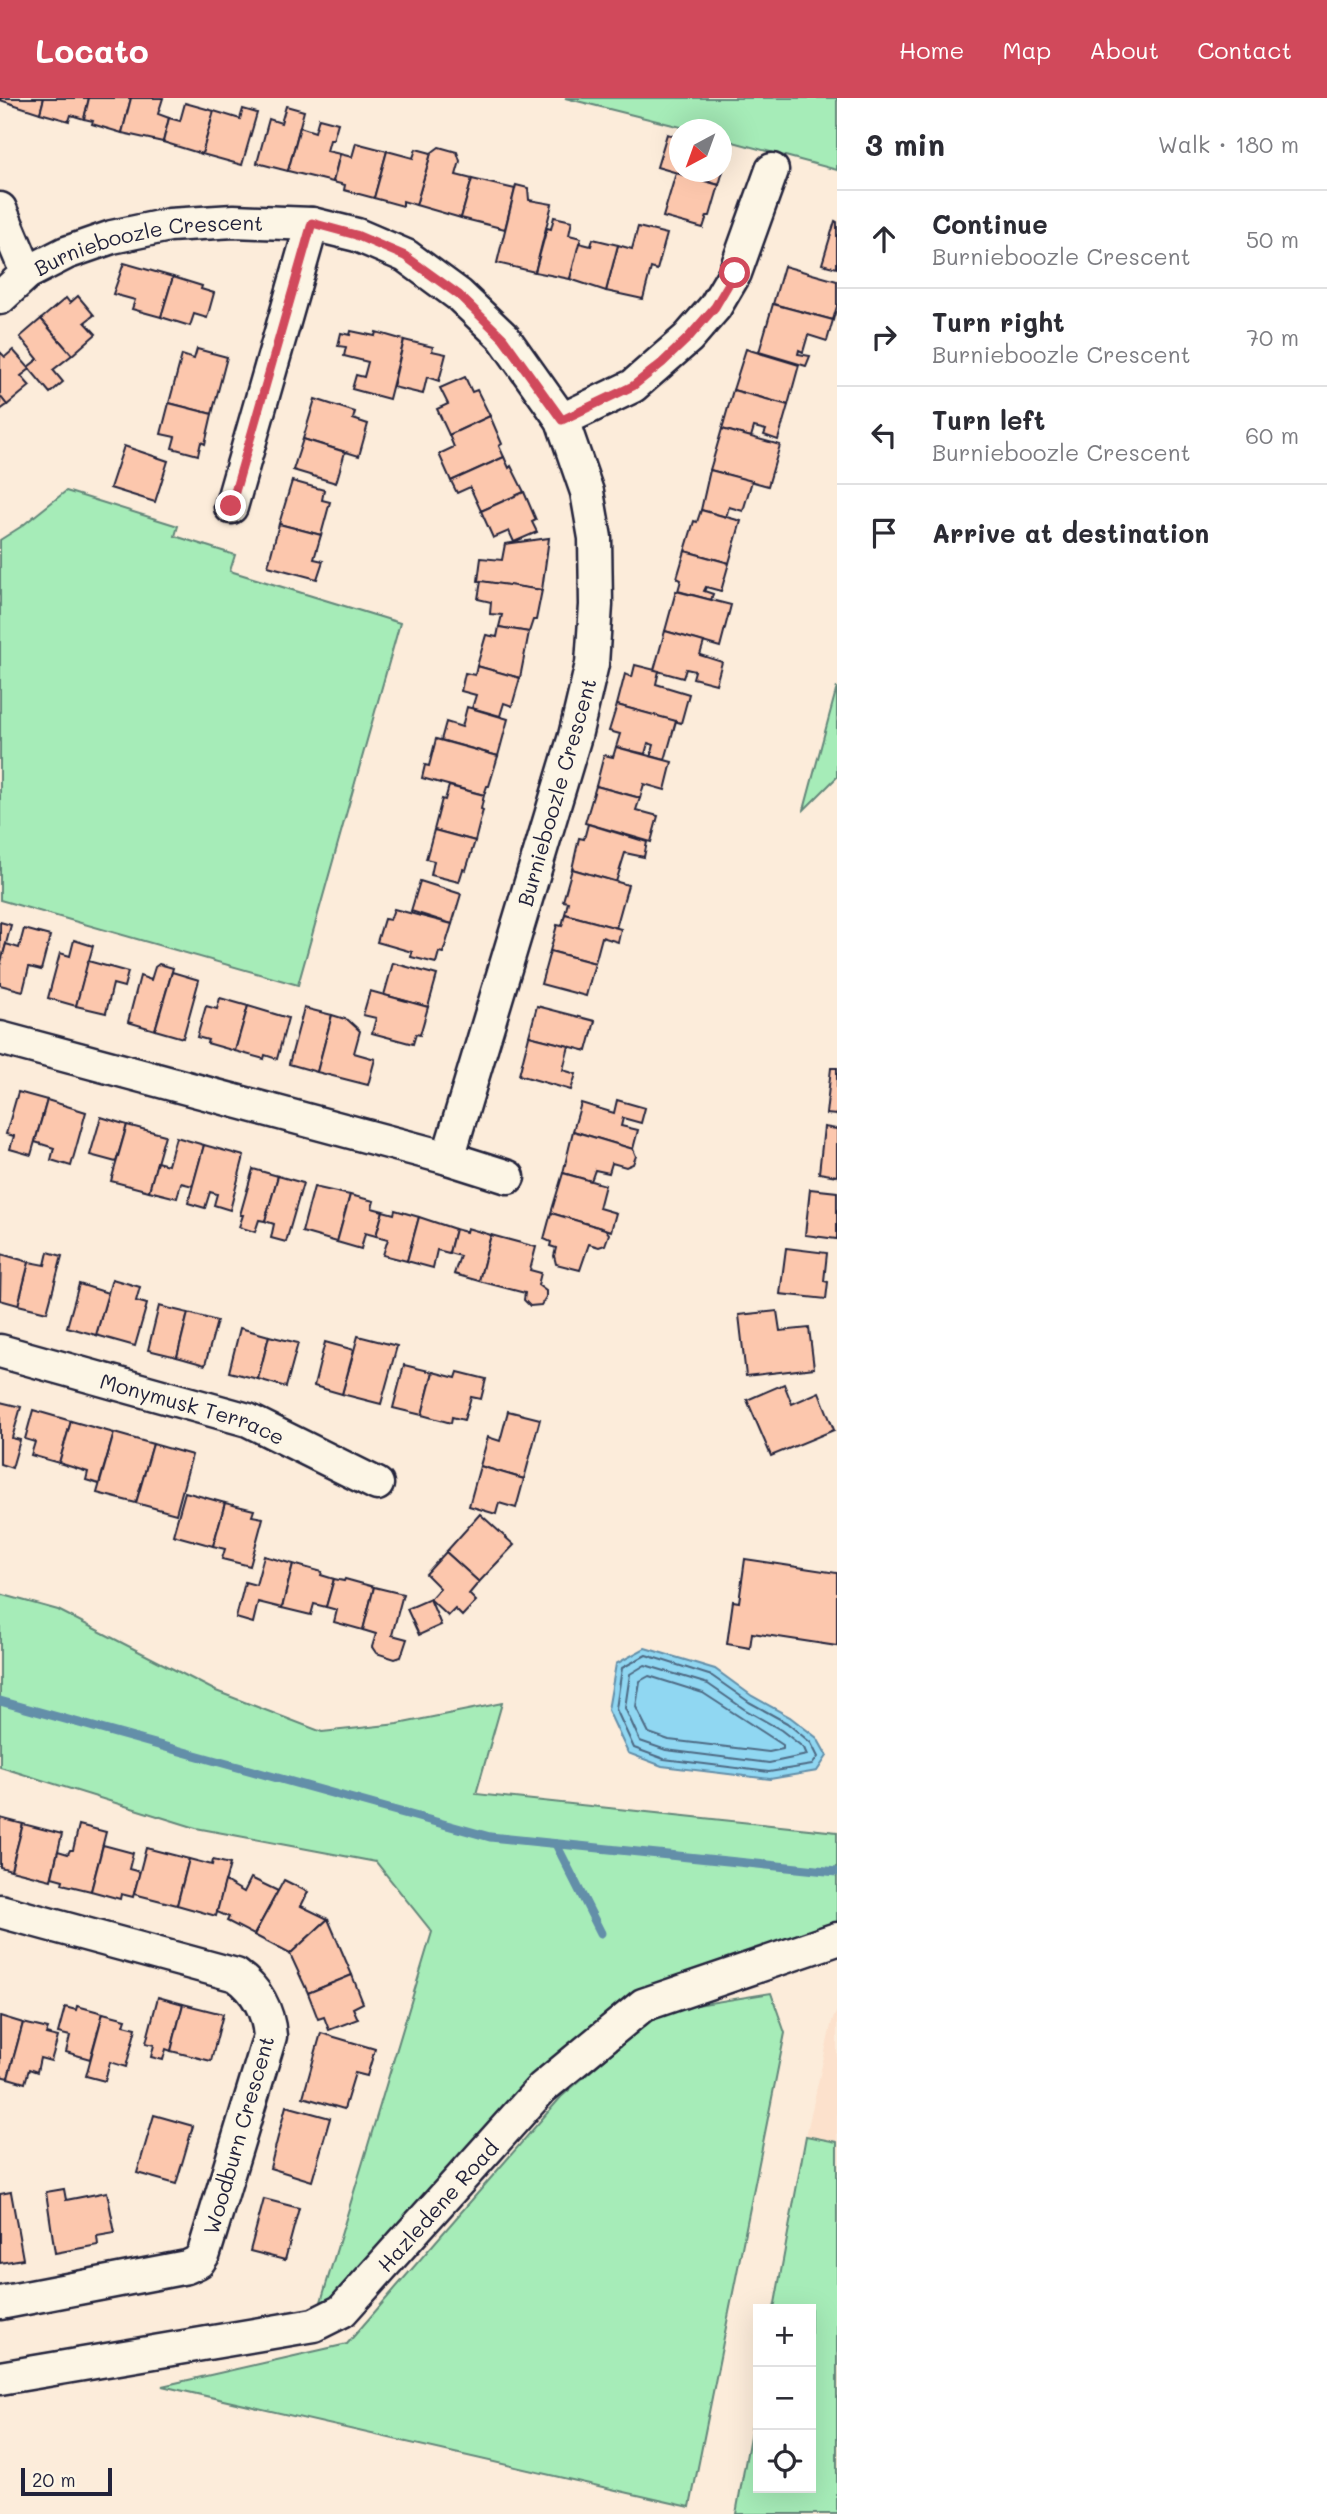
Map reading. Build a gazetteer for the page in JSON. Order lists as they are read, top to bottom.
{
  "streets": {
    "street": [
      "Burnieboozle Crescent",
      "Monymusk Terrace",
      "Woodburn Crescent",
      "Hazledene Road"
    ]
  },
  "scale_bar": "20 m",
  "north": "bottom left",
  "page": {
    "header": "Locato",
    "nav": [
      "Home",
      "Map",
      "About",
      "Contact"
    ],
    "heading": ["3 min", "Walk · 180 m"],
    "list": [
      ["Continue", "Burnieboozle Crescent", "50 m"],
      ["Turn right", "Burnieboozle Crescent", "70 m"],
      ["Turn left", "Burnieboozle Crescent", "60 m"],
      "Arrive at destination"
    ],
    "map_buttons": ["+", "−"],
    "scale": "20 m"
  }
}
